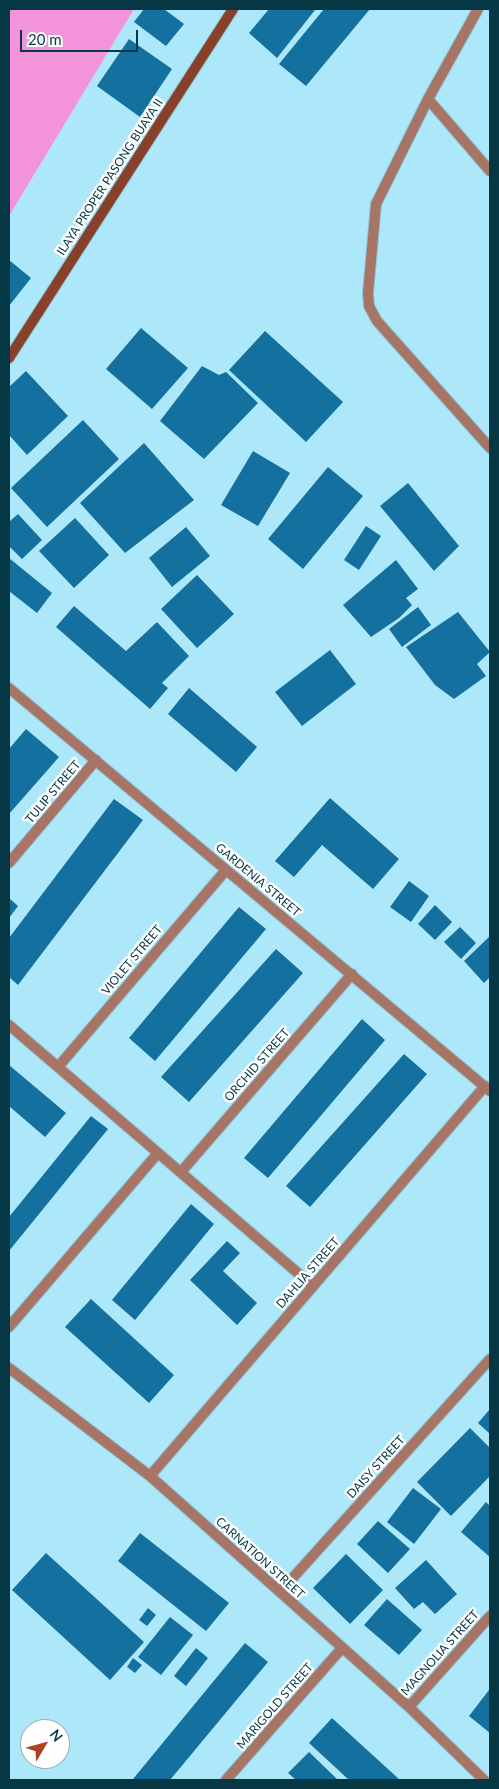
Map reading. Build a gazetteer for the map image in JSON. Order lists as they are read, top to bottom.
{
  "streets": {
    "street": [
      "ILAYA PROPER PASONG BUAYA II",
      "TULIP STREET",
      "GARDENIA STREET",
      "VIOLET STREET",
      "ORCHID STREET",
      "DAHLIA STREET",
      "DAISY STREET",
      "CARNATION STREET",
      "MAGNOLIA STREET",
      "MARIGOLD STREET"
    ]
  },
  "crossings": [
    ["TULIP STREET", "GARDENIA STREET"],
    ["GARDENIA STREET", "VIOLET STREET"],
    ["GARDENIA STREET", "ORCHID STREET"],
    ["GARDENIA STREET", "DAHLIA STREET"],
    ["DAHLIA STREET", "CARNATION STREET"],
    ["DAISY STREET", "CARNATION STREET"],
    ["CARNATION STREET", "MAGNOLIA STREET"],
    ["CARNATION STREET", "MARIGOLD STREET"]
  ],
  "scale_bar": "20 m",
  "north": "top right"
}
